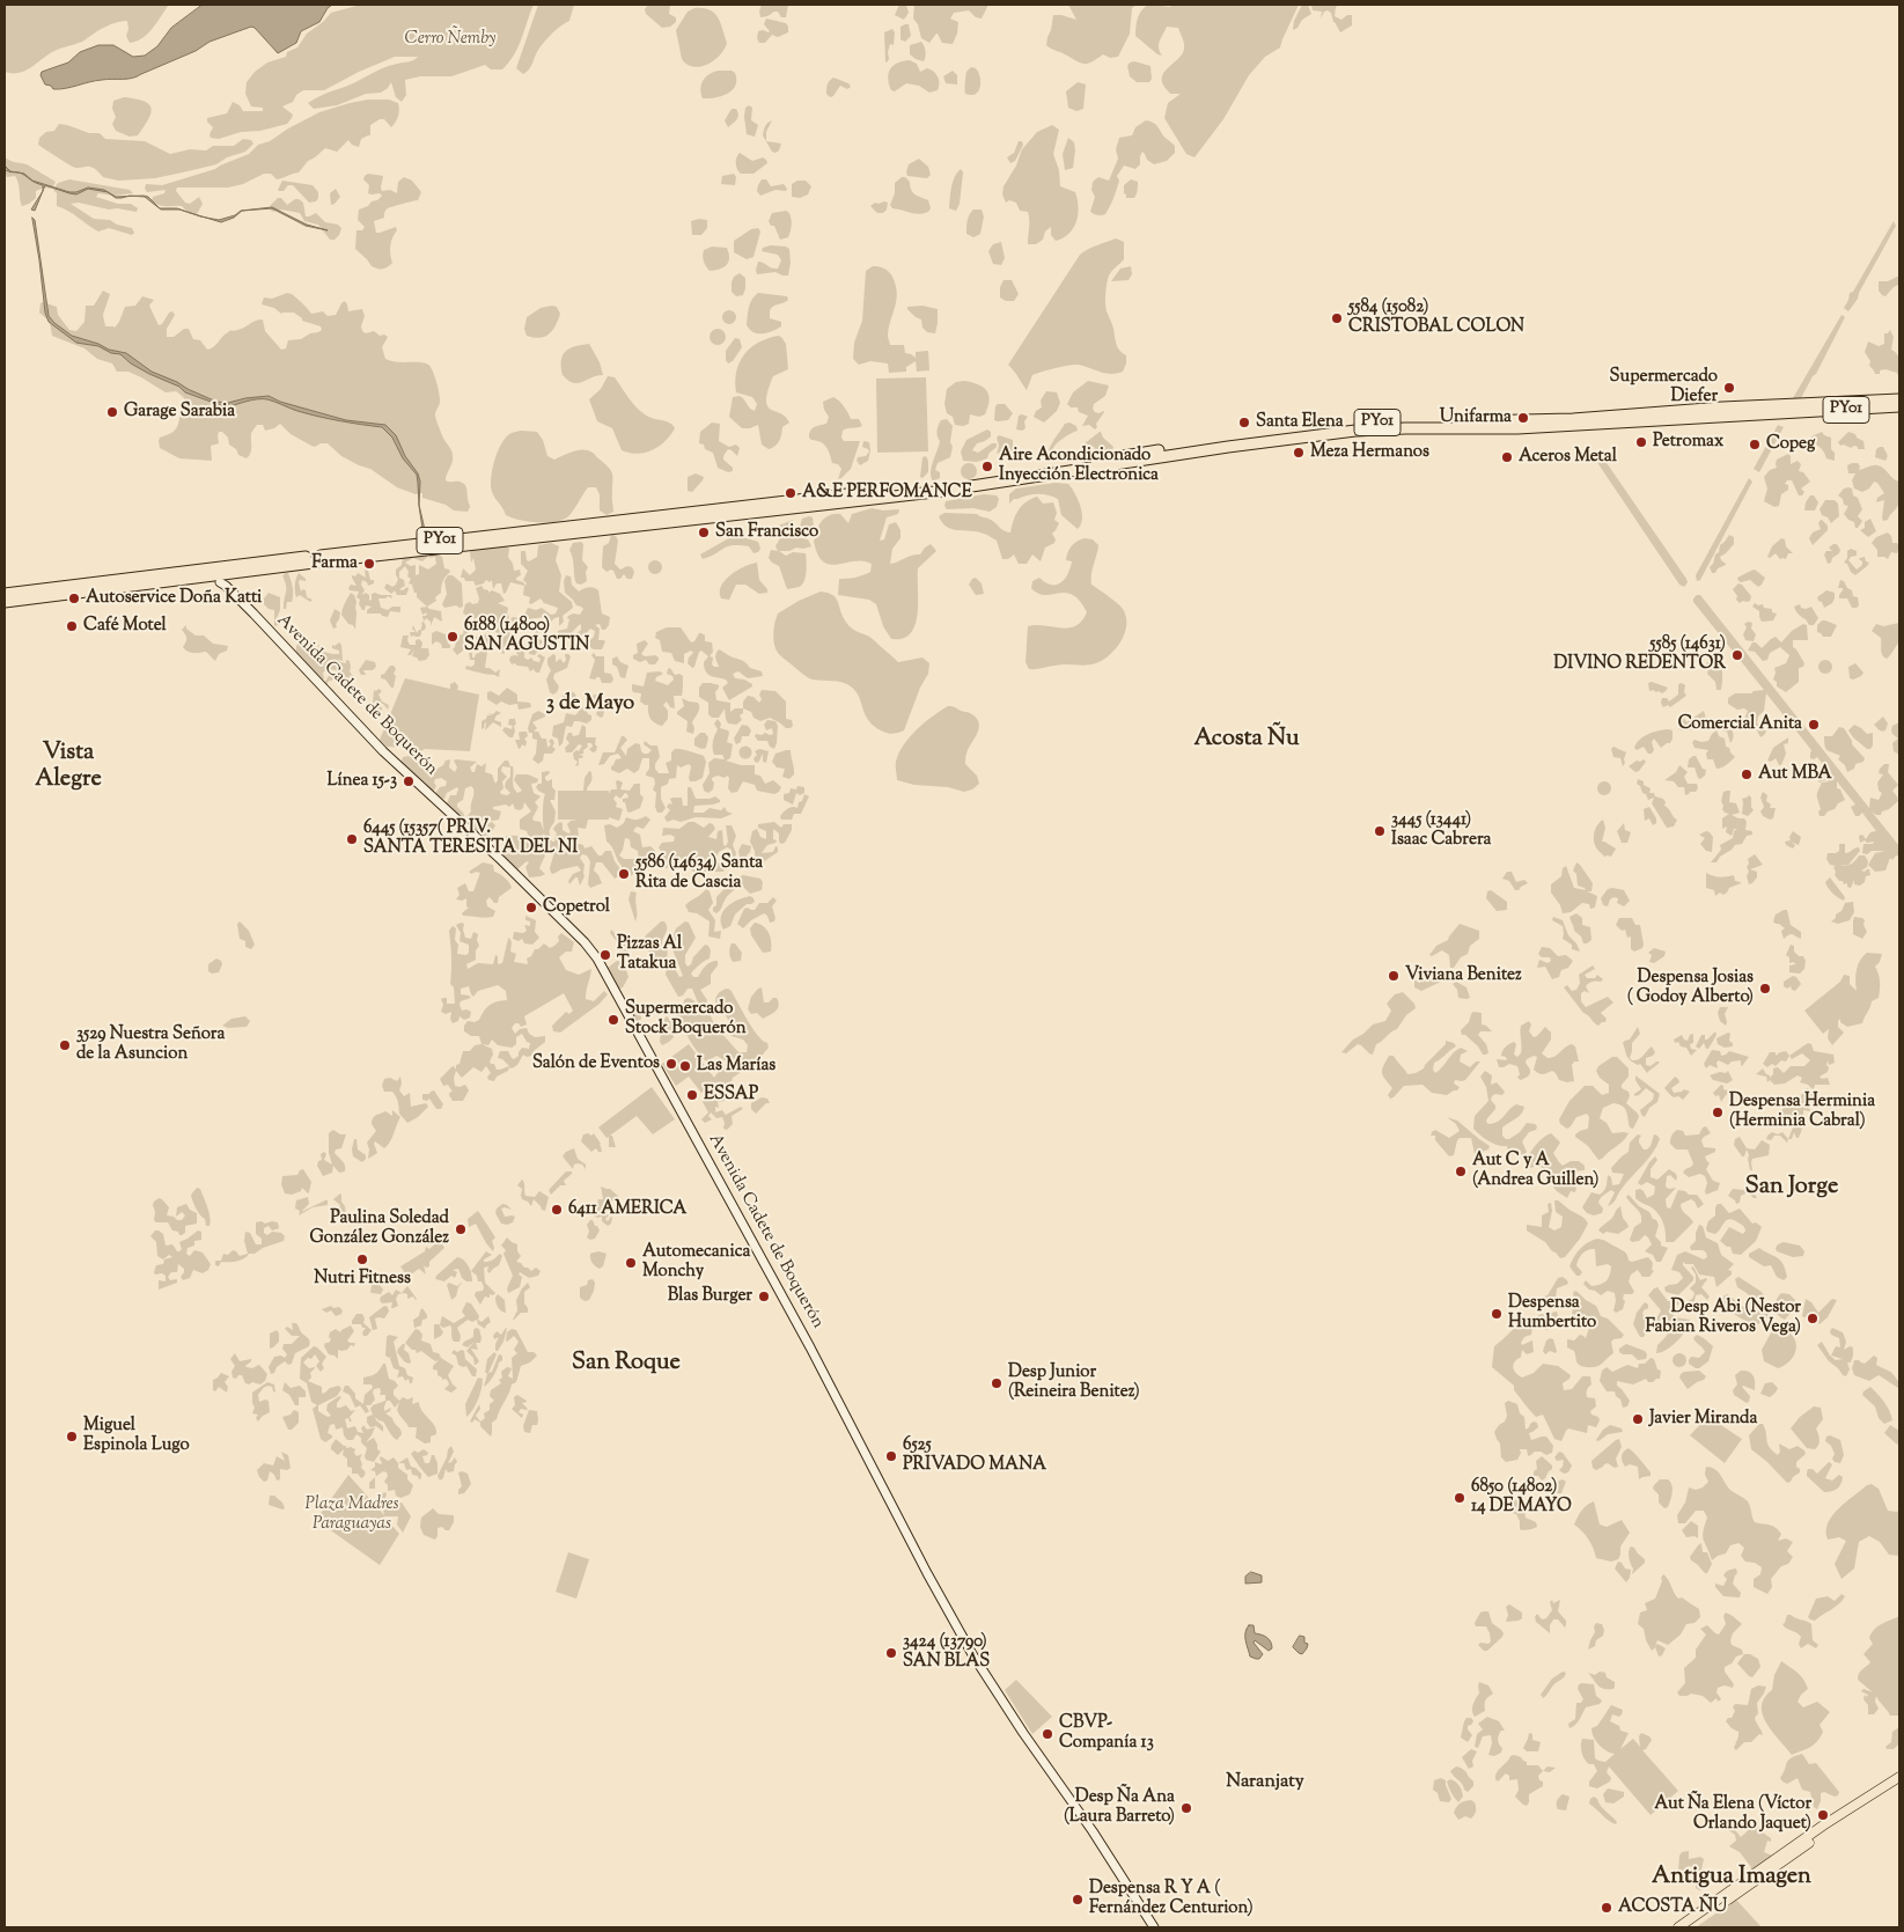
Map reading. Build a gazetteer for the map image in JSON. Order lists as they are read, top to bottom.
{
  "streets": {
    "highway": ["PY01"],
    "main road": ["Avenida Cadete de Boquerón"]
  },
  "crossings": [
    ["PY01", "Avenida Cadete de Boquerón"]
  ],
  "districts": [
    "3 de Mayo",
    "Acosta Ñu",
    "Vista Alegre",
    "San Jorge",
    "San Roque",
    "Naranjaty",
    "Antigua Imagen"
  ],
  "parks": ["Cerro Ñemby", "Plaza Madres Paraguayas"],
  "places": [
    "5584 (15082) CRISTOBAL COLON",
    "Supermercado Diefer",
    "Garage Sarabia",
    "Unifarma",
    "Santa Elena",
    "Petromax",
    "Copeg",
    "Meza Hermanos",
    "Aceros Metal",
    "Aire Acondicionado Inyección Electronica",
    "A&E PERFOMANCE",
    "San Francisco",
    "Farma",
    "Autoservice Doña Katti",
    "Café Motel",
    "6188 (14800) SAN AGUSTIN",
    "5585 (14631) DIVINO REDENTOR",
    "Comercial Anita",
    "Aut MBA",
    "Línea 15-3",
    "3445 (13441) Isaac Cabrera",
    "6445 (15357( PRIV. SANTA TERESITA DEL NI",
    "5586 (14634) Santa Rita de Cascia",
    "Copetrol",
    "Pizzas Al Tatakua",
    "Viviana Benitez",
    "Despensa Josias ( Godoy Alberto)",
    "Supermercado Stock Boquerón",
    "3529 Nuestra Señora de la Asuncion",
    "Salón de Eventos",
    "Las Marías",
    "ESSAP",
    "Despensa Herminia (Herminia Cabral)",
    "Aut C y A (Andrea Guillen)",
    "6411 AMERICA",
    "Paulina Soledad González González",
    "Nutri Fitness",
    "Automecanica Monchy",
    "Blas Burger",
    "Despensa Humbertito",
    "Desp Abi (Nestor Fabian Riveros Vega)",
    "Desp Junior (Reineira Benitez)",
    "Javier Miranda",
    "Miguel Espinola Lugo",
    "6525 PRIVADO MANA",
    "6850 (14802) 14 DE MAYO",
    "3424 (13790) SAN BLAS",
    "CBVP- Companía 13",
    "Desp Ña Ana (Laura Barreto)",
    "Aut Ña Elena (Víctor Orlando Jaquet)",
    "Despensa R Y A ( Fernández Centurion)",
    "ACOSTA ÑU"
  ]
}
